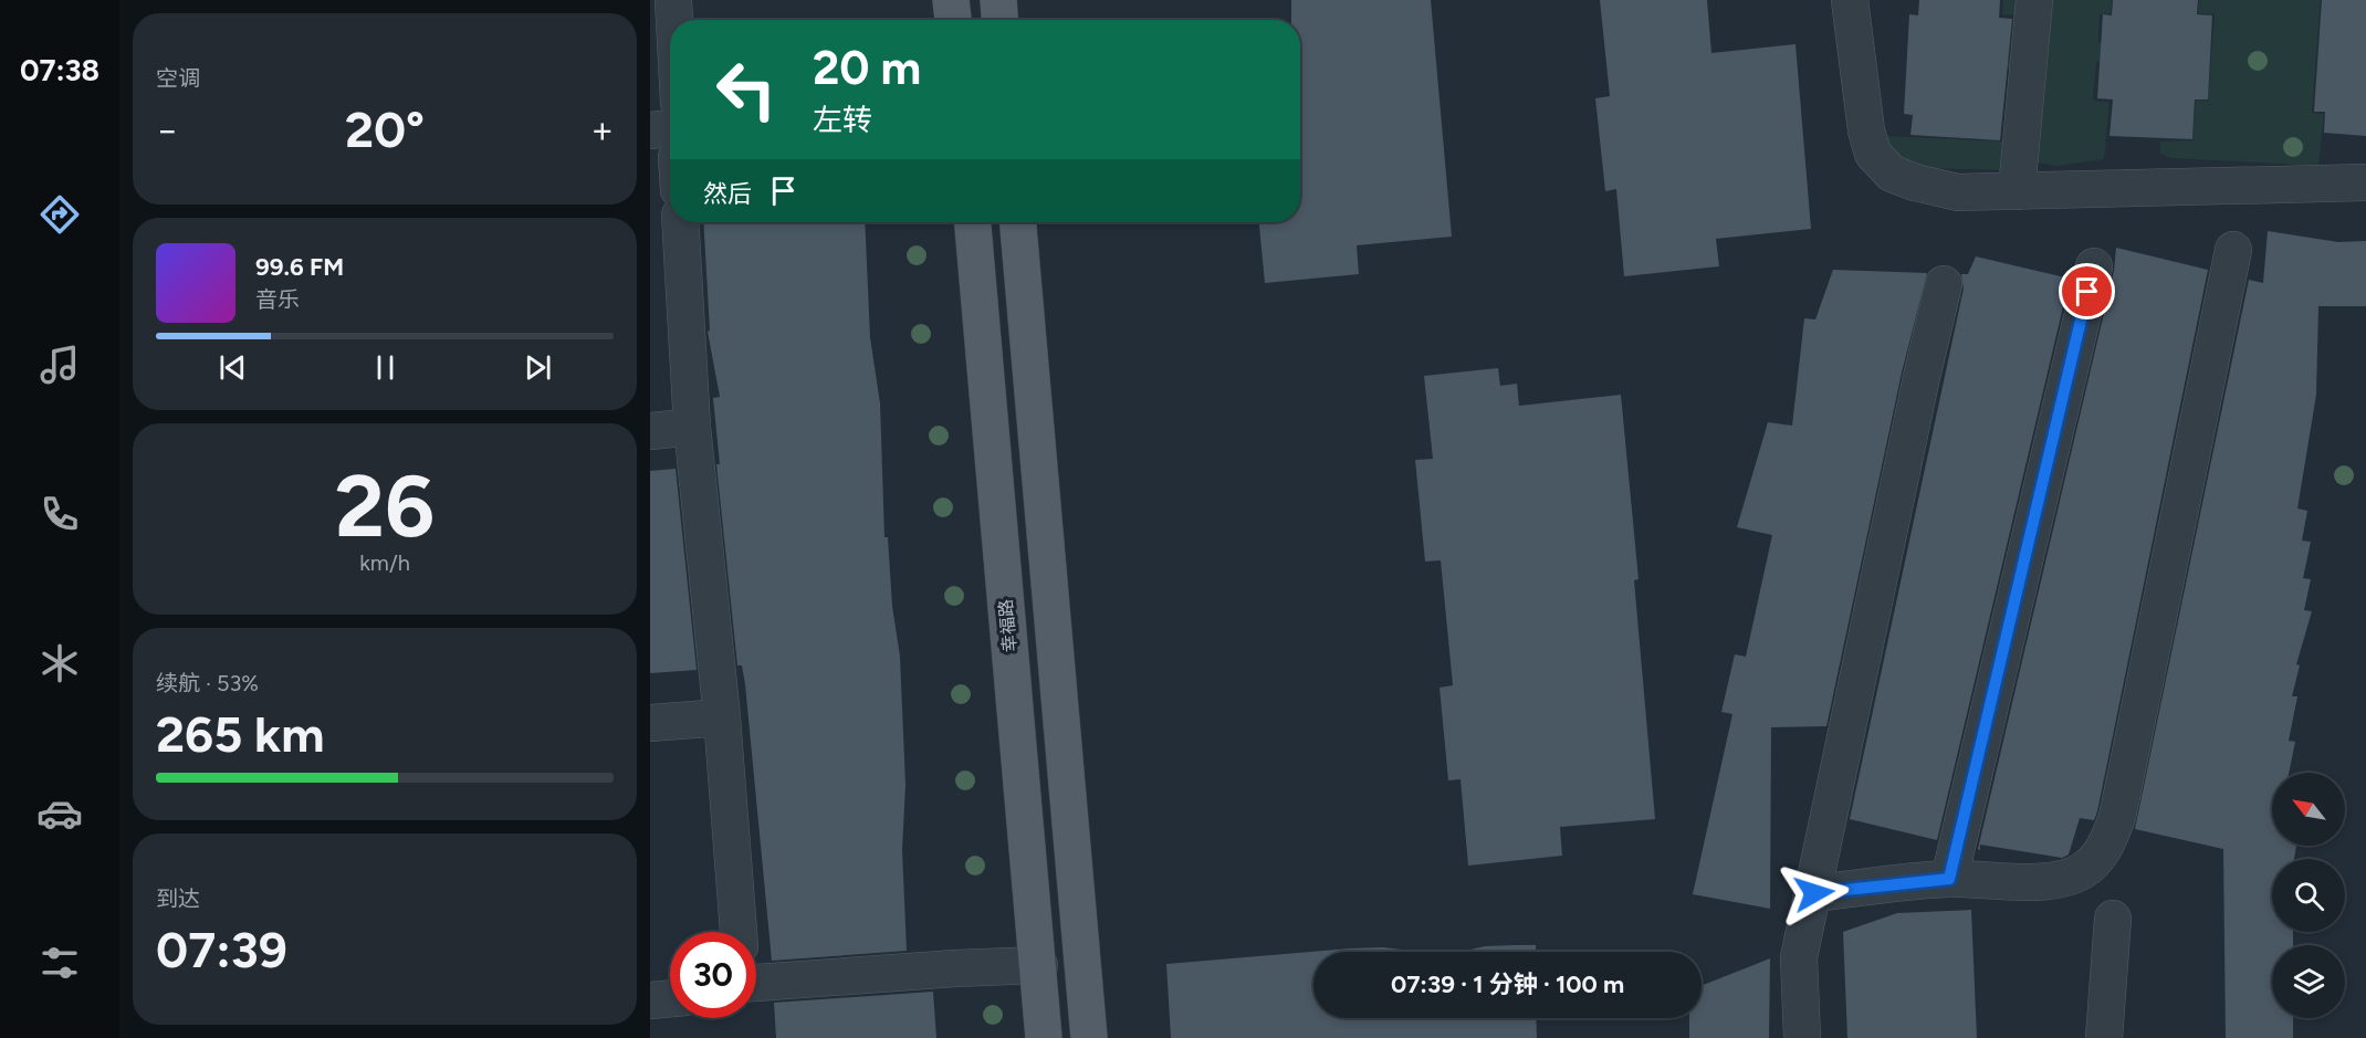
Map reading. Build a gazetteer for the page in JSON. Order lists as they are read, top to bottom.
{
  "streets": {
    "main road": ["幸福路"]
  },
  "north": "top left",
  "page": {
    "tabs": "07:38",
    "tile": [
      "空调",
      ["26", "km/h"],
      ["续航 · 53%", "265 km"],
      ["到达", "07:39"]
    ],
    "turn": ["20 m", "左转"],
    "heat": ["−", "20°", "+"],
    "then": "然后",
    "song": ["99.6 FM", "音乐"],
    "limit": "30",
    "trip": "07:39 · 1 分钟 · 100 m"
  }
}
